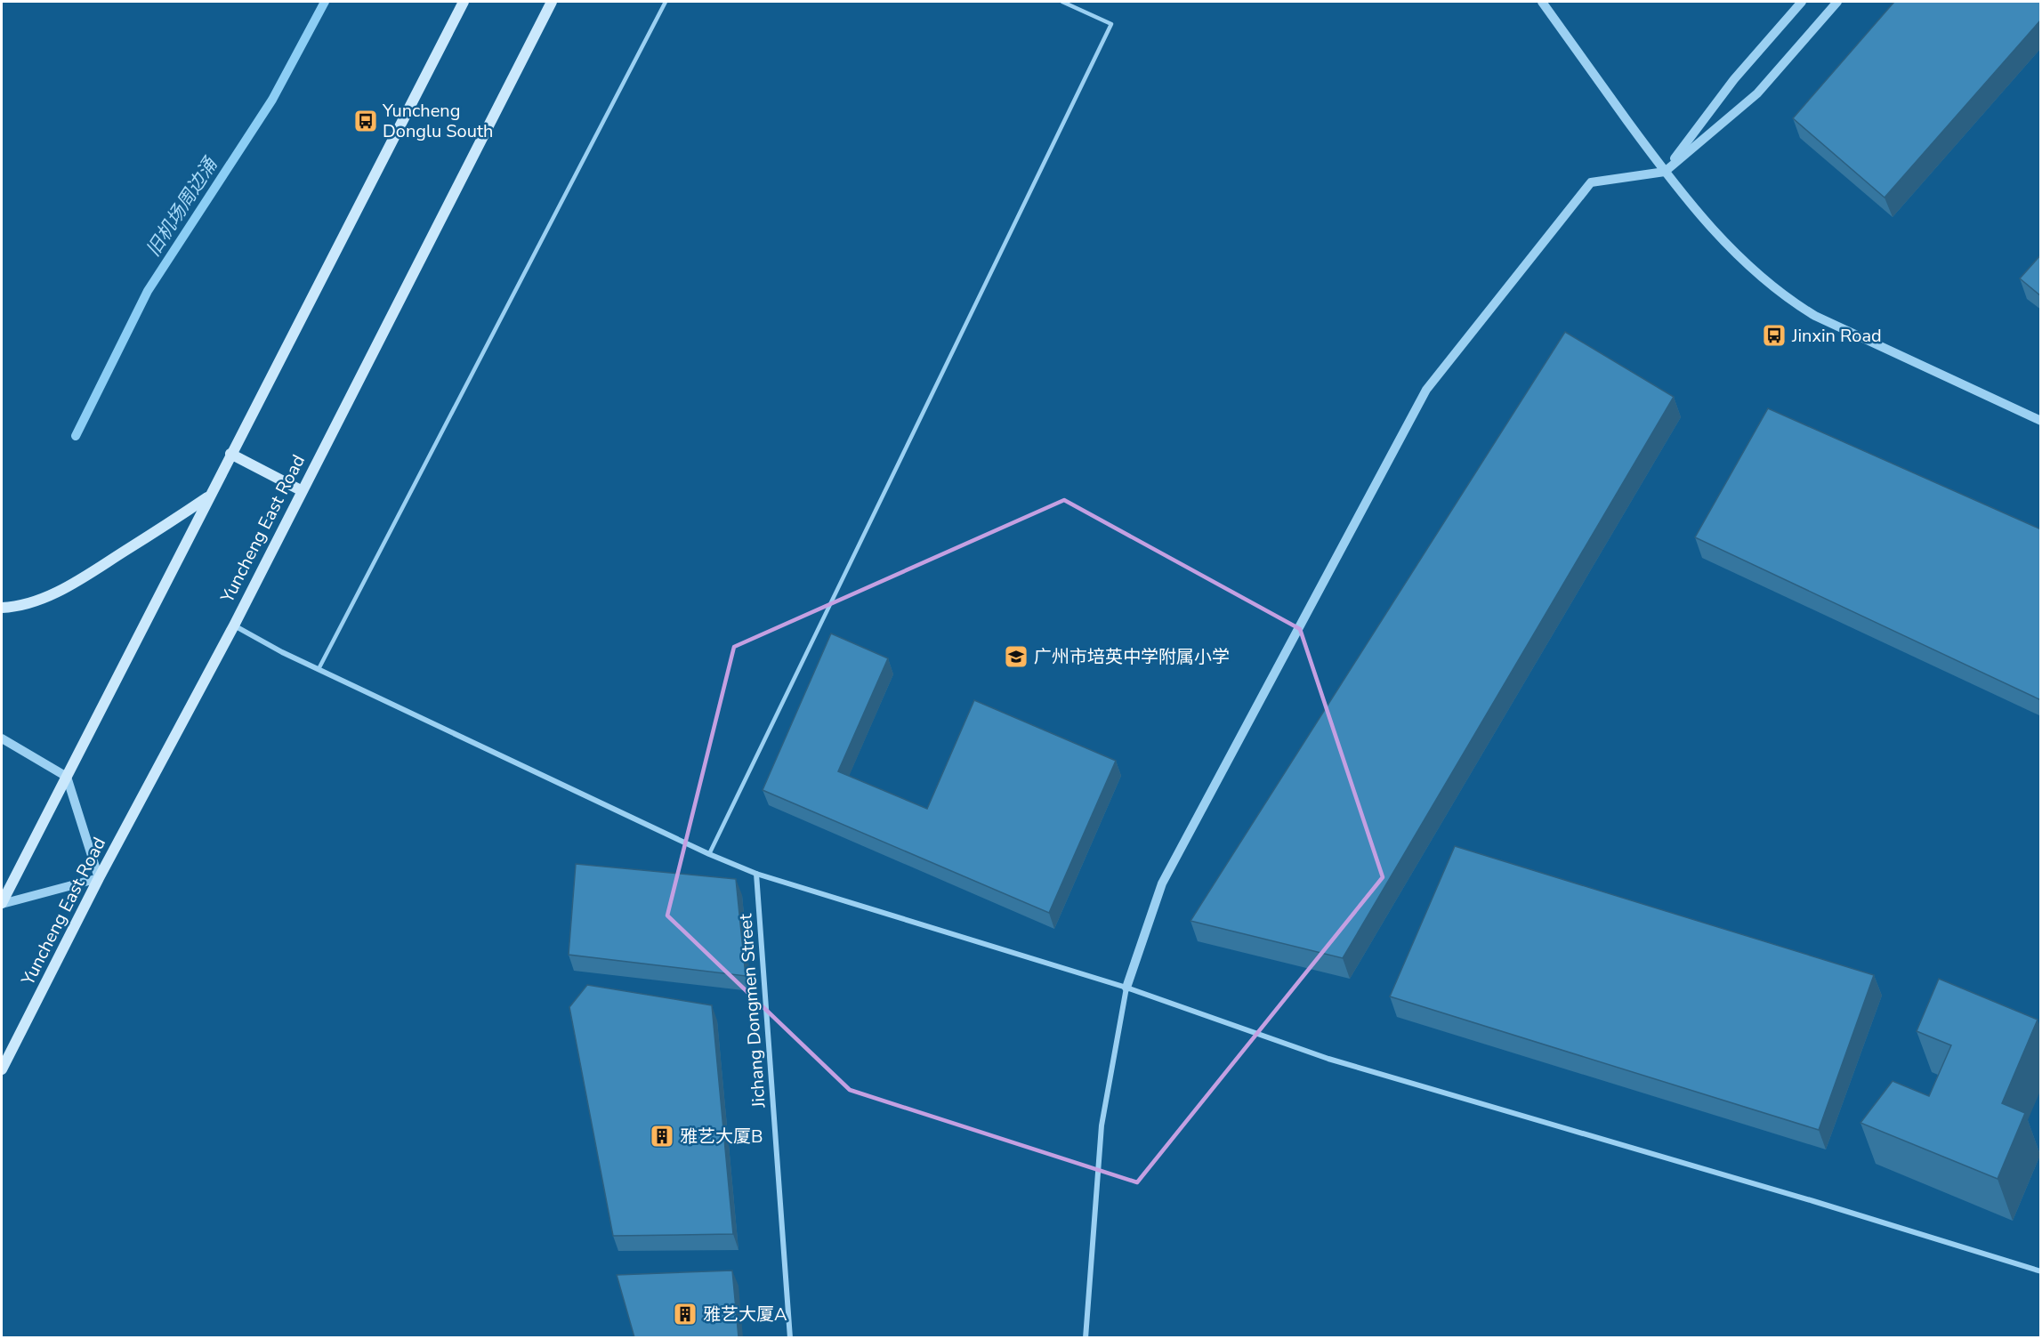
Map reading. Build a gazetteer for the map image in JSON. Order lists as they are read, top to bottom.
{
  "streets": {
    "main road": ["Yuncheng East Road"],
    "street": ["Jichang Dongmen Street"]
  },
  "water": ["旧机场周边涌"],
  "places": {
    "bus stop": ["Yuncheng Donglu South", "Jinxin Road"],
    "school or university": ["广州市培英中学附属小学"],
    "building": ["雅艺大厦B", "雅艺大厦A"]
  }
}
